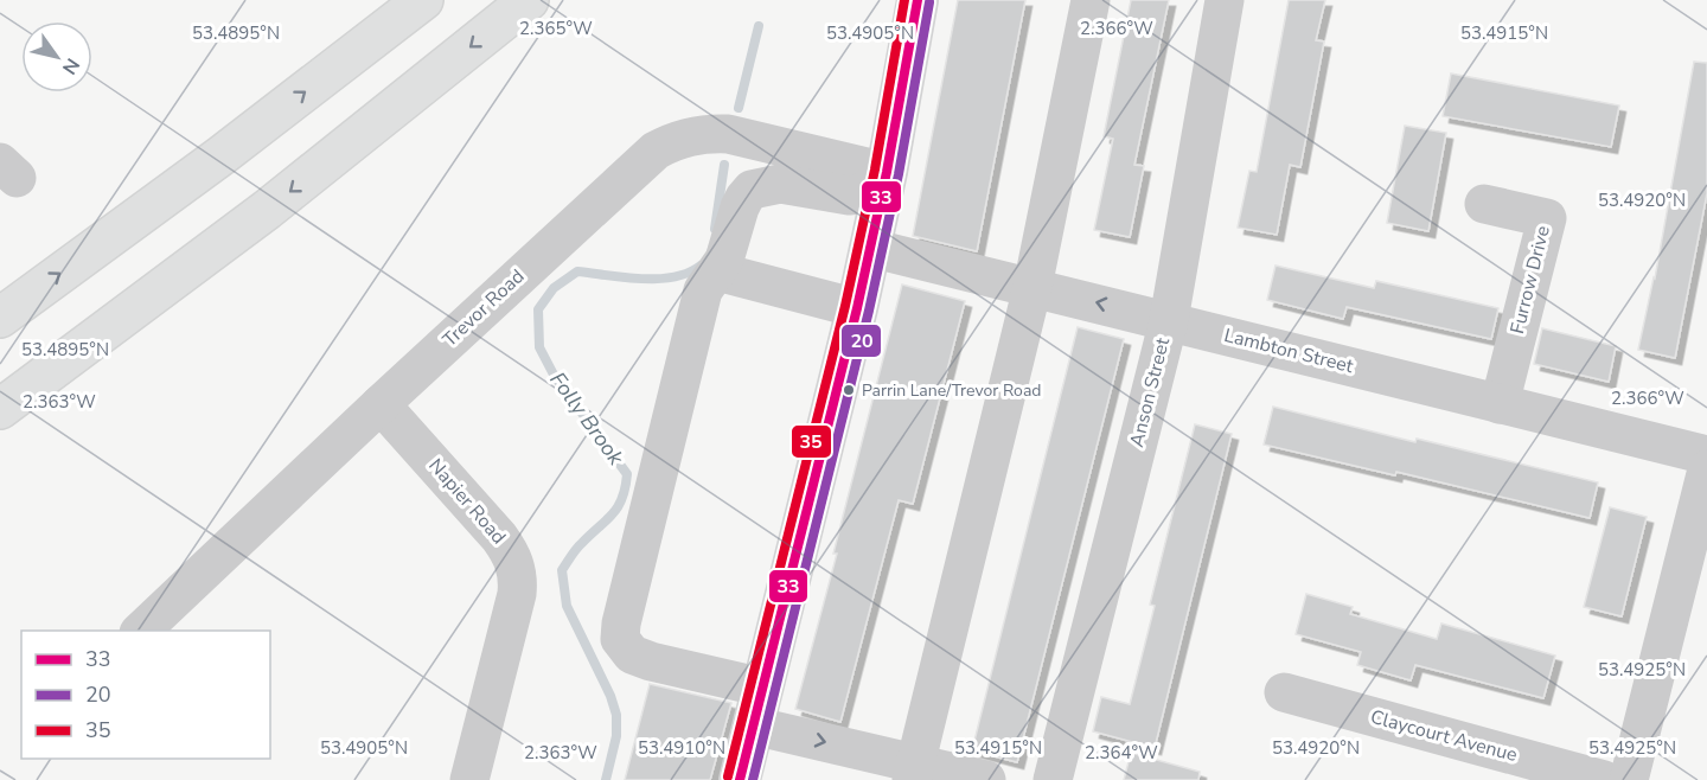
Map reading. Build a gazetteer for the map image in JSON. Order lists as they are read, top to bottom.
{
  "streets": {
    "street": [
      "Furrow Drive",
      "Trevor Road",
      "Lambton Street",
      "Anson Street",
      "Napier Road",
      "Claycourt Avenue"
    ]
  },
  "crossings": [
    ["Furrow Drive", "Lambton Street"],
    ["Trevor Road", "Napier Road"],
    ["Lambton Street", "Anson Street"]
  ],
  "water": ["Folly Brook"],
  "places": ["Parrin Lane/Trevor Road"],
  "lines": ["transit line 33", "transit line 35", "transit line 20"],
  "legend": ["33", "20", "35"],
  "north": "bottom right",
  "coordinates": [
    "2.365°W",
    "2.366°W",
    "53.4895°N",
    "53.4905°N",
    "53.4915°N",
    "53.4920°N",
    "2.363°W",
    "53.4925°N",
    "53.4910°N",
    "2.364°W"
  ]
}
